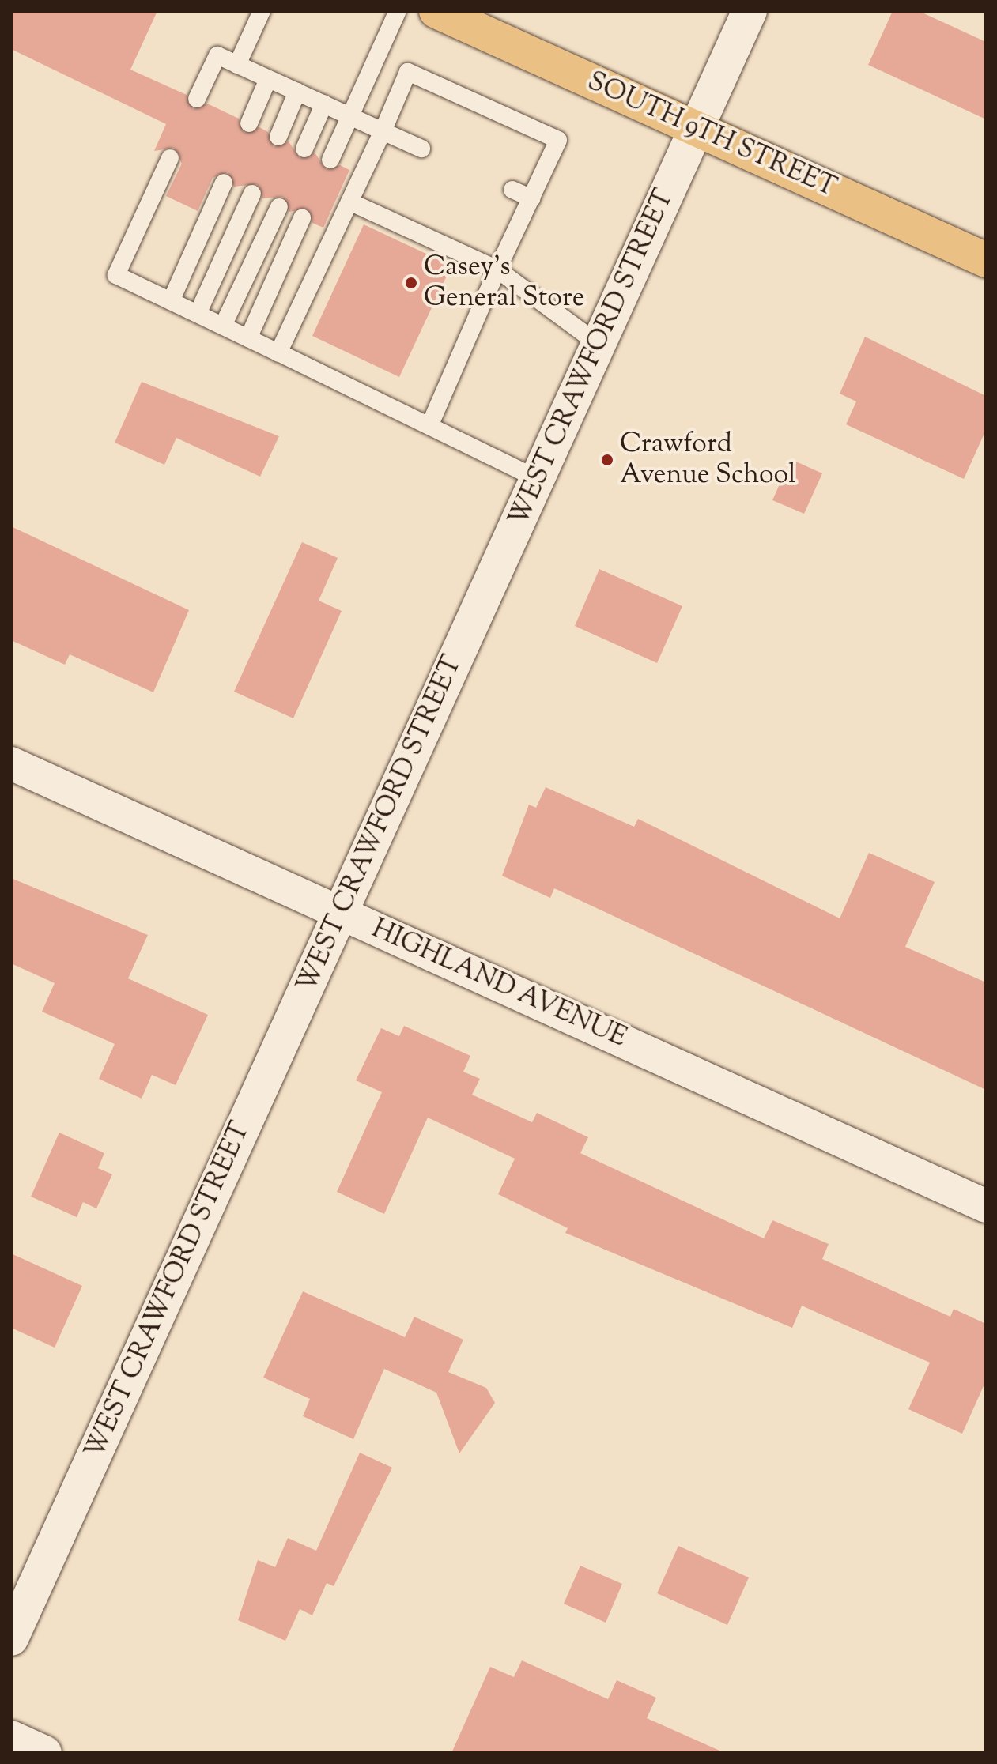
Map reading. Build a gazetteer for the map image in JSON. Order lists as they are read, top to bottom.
{
  "streets": {
    "main road": ["SOUTH 9TH STREET", "WEST CRAWFORD STREET"],
    "street": ["HIGHLAND AVENUE"]
  },
  "crossings": [
    ["SOUTH 9TH STREET", "WEST CRAWFORD STREET"],
    ["WEST CRAWFORD STREET", "HIGHLAND AVENUE"]
  ],
  "places": ["Casey's General Store", "Crawford Avenue School"]
}
